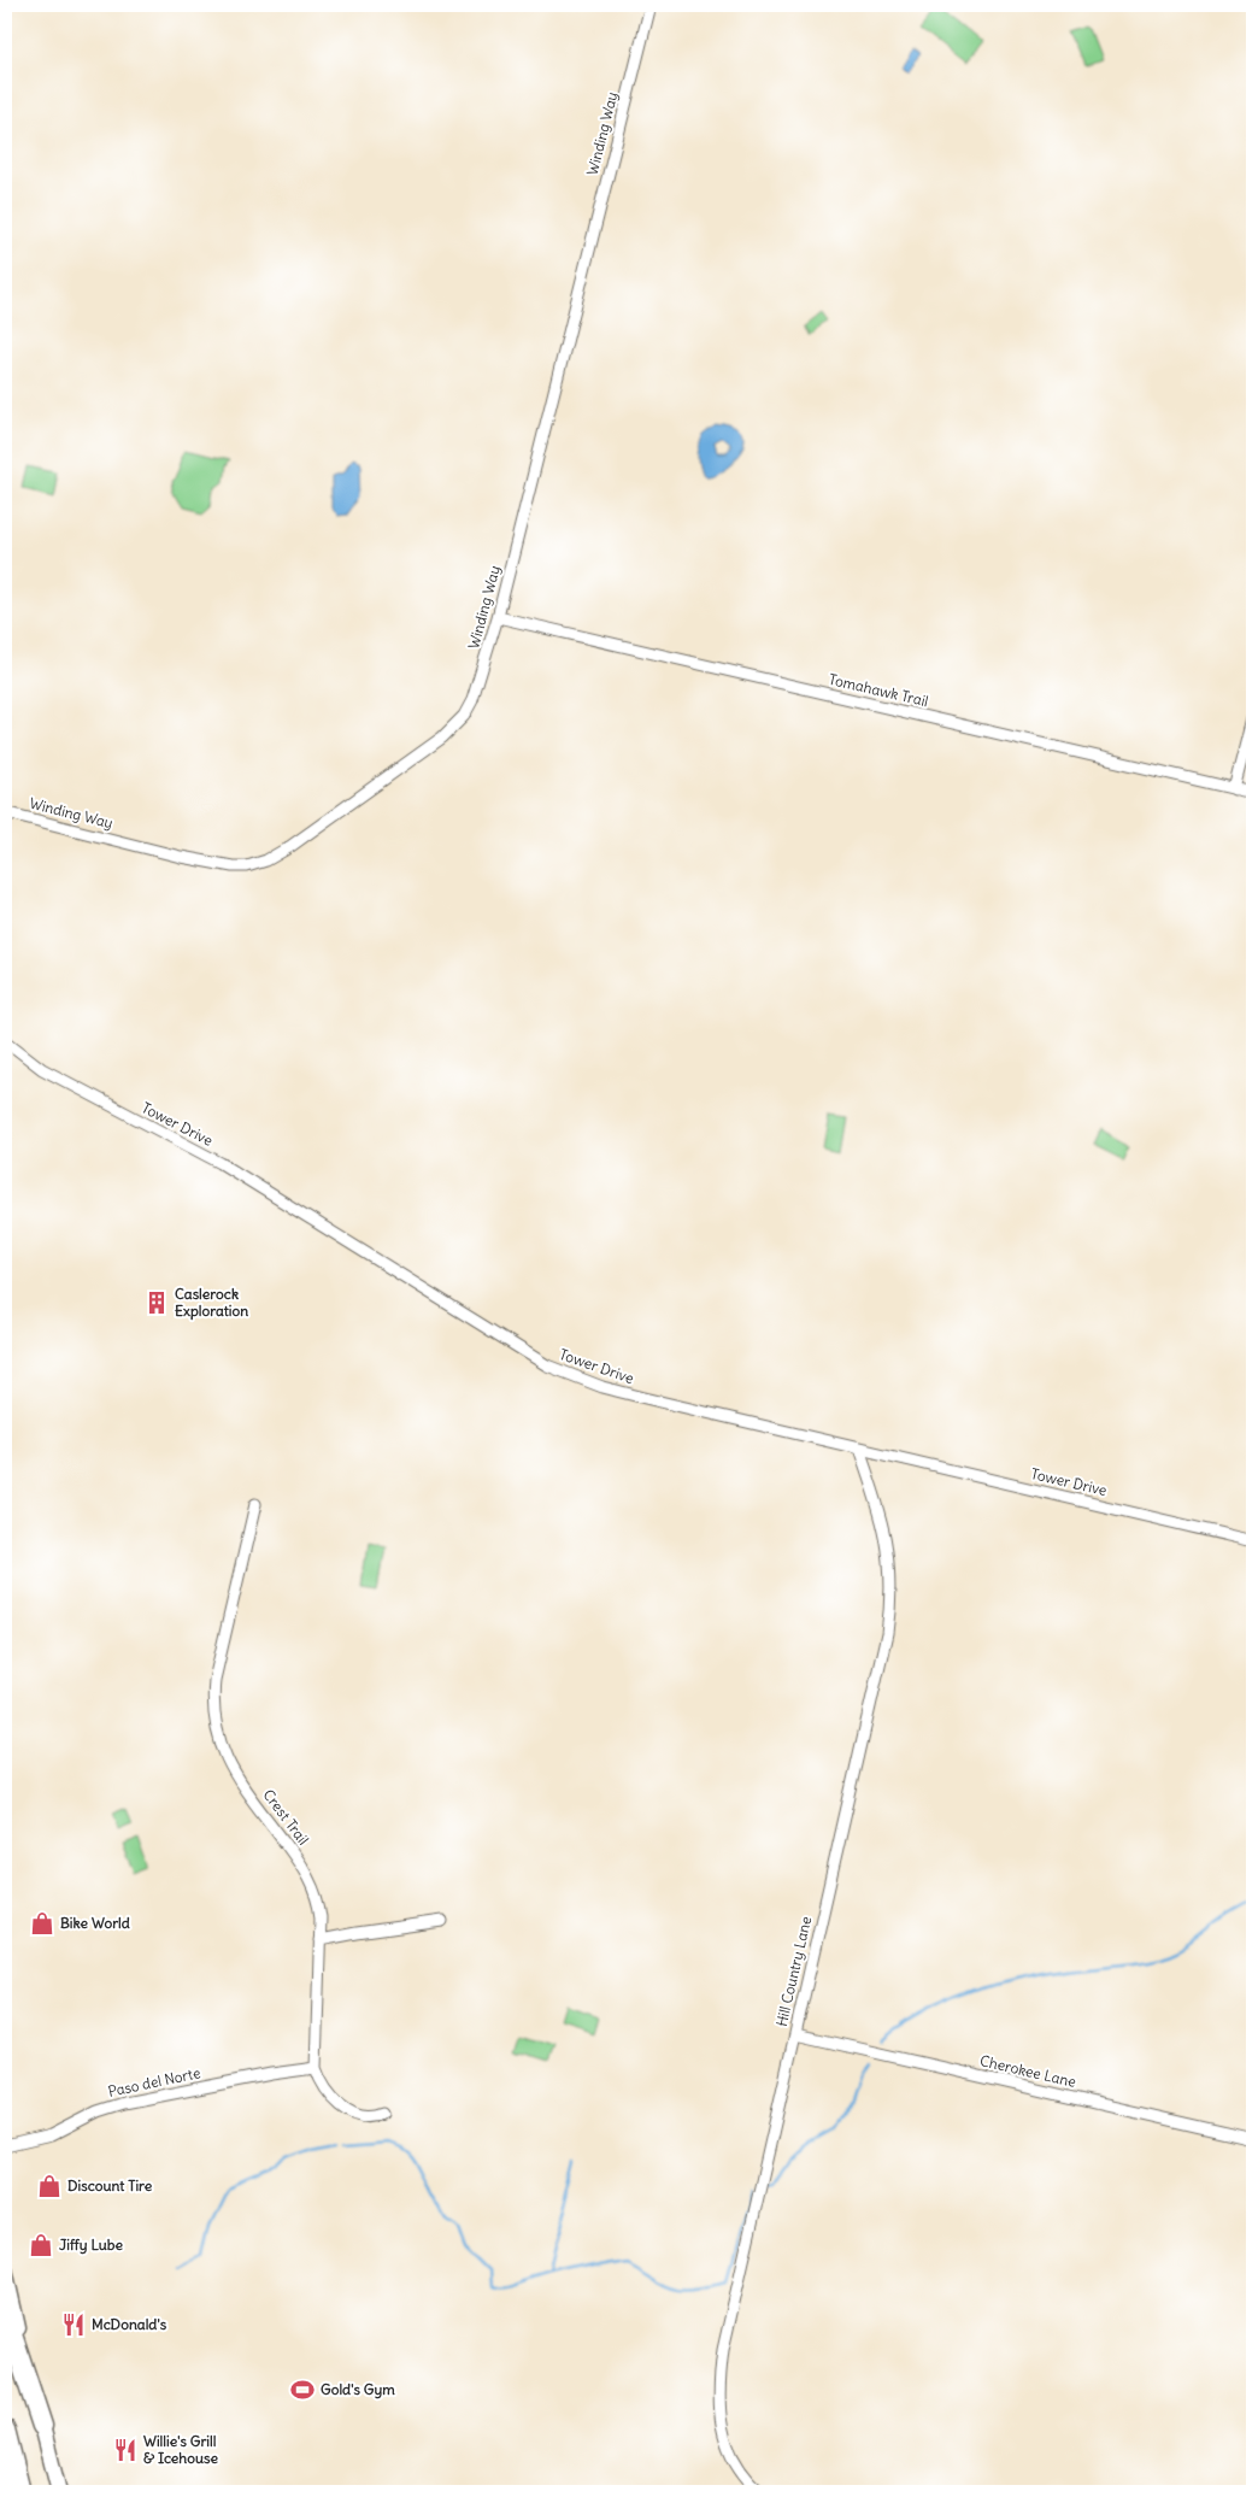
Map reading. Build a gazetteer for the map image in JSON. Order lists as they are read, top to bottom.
{
  "streets": {
    "street": [
      "Winding Way",
      "Tomahawk Trail",
      "Tower Drive",
      "Crest Trail",
      "Hill Country Lane",
      "Cherokee Lane",
      "Paso del Norte"
    ]
  },
  "crossings": [
    ["Winding Way", "Tomahawk Trail"],
    ["Tower Drive", "Hill Country Lane"],
    ["Crest Trail", "Paso del Norte"],
    ["Hill Country Lane", "Cherokee Lane"]
  ],
  "places": {
    "building": ["Caslerock Exploration"],
    "shop": ["Bike World", "Discount Tire", "Jiffy Lube"],
    "restaurant": ["McDonald's", "Willie's Grill & Icehouse"],
    "sports": ["Gold's Gym"]
  }
}
